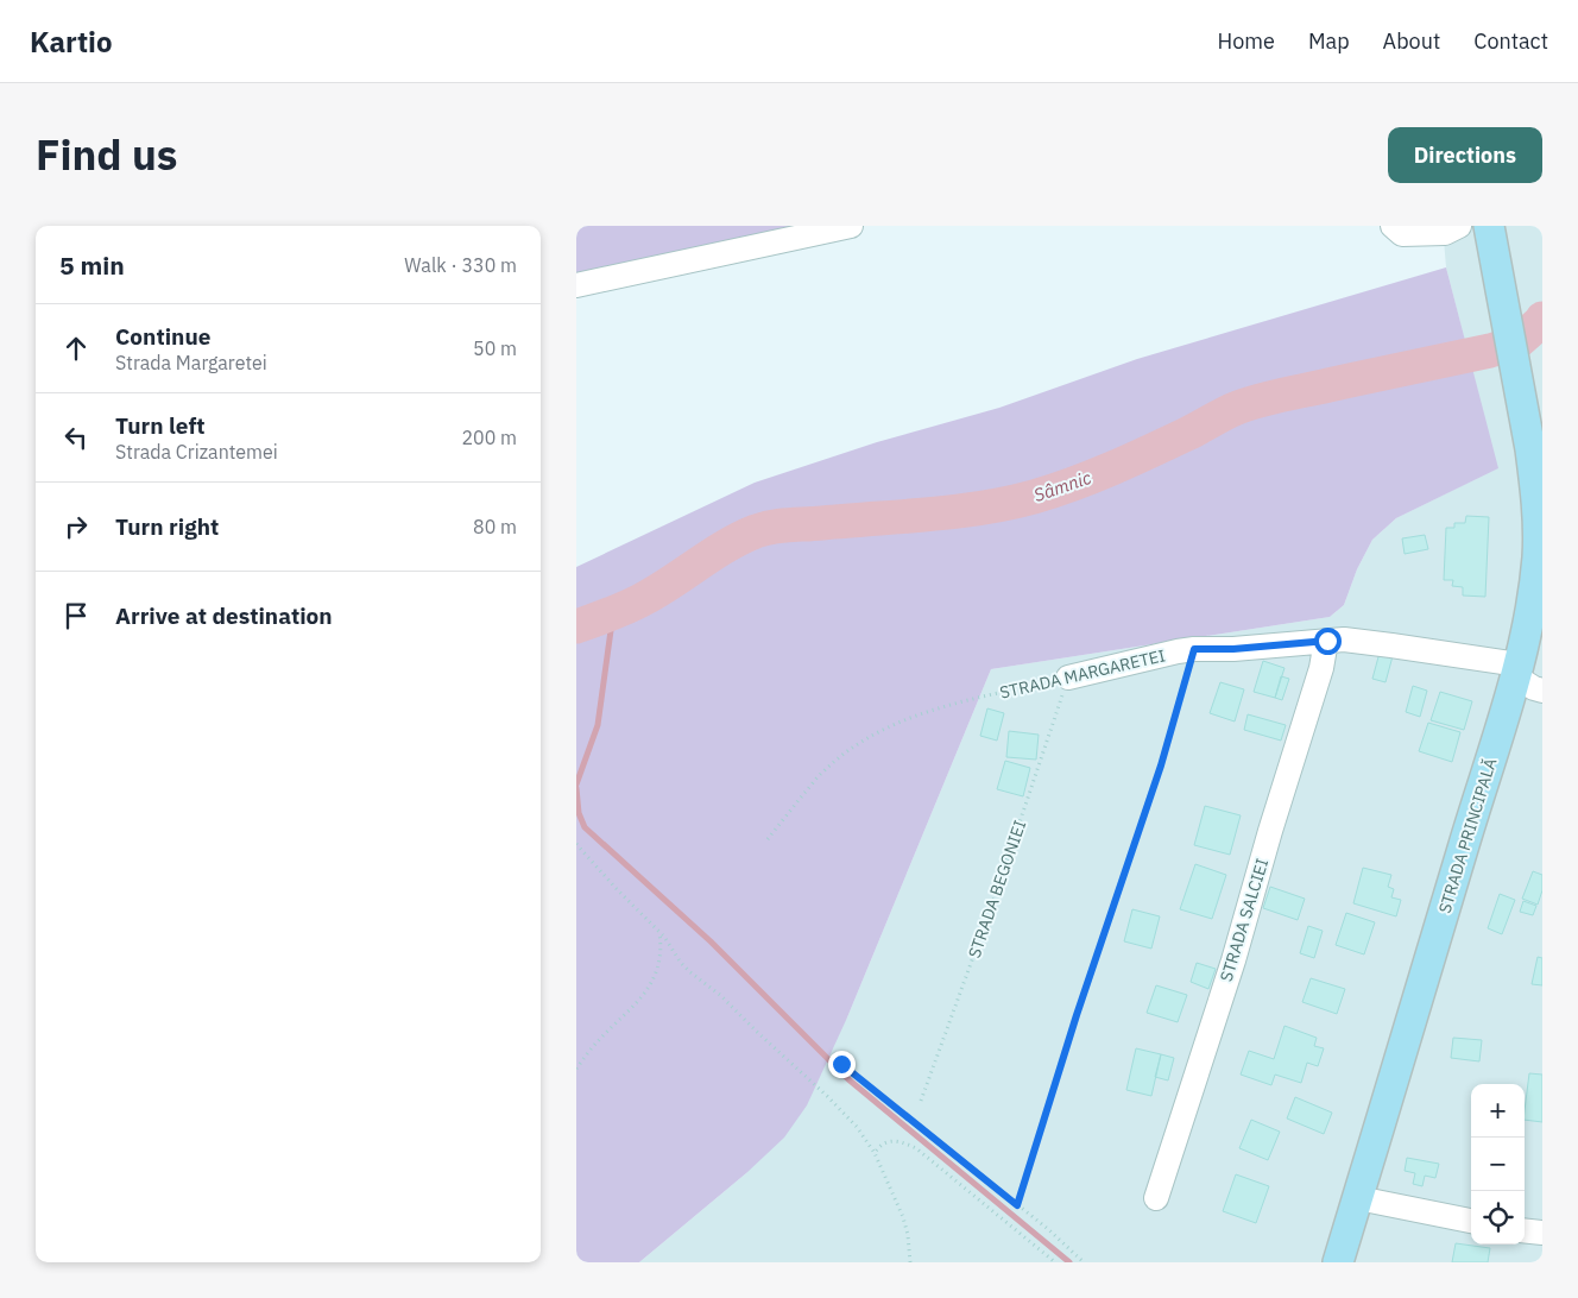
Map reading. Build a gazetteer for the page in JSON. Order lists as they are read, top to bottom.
{
  "streets": {
    "main road": ["STRADA PRINCIPALĂ"],
    "street": ["STRADA MARGARETEI", "STRADA SALCIEI"],
    "path": ["STRADA BEGONIEI"]
  },
  "crossings": [
    ["STRADA MARGARETEI", "STRADA PRINCIPALĂ"],
    ["STRADA MARGARETEI", "STRADA BEGONIEI"],
    ["STRADA MARGARETEI", "STRADA SALCIEI"]
  ],
  "water": ["Sâmnic"],
  "page": {
    "header": "Kartio",
    "nav": [
      "Home",
      "Map",
      "About",
      "Contact"
    ],
    "title": "Find us",
    "buttons": "Directions",
    "heading": ["5 min", "Walk · 330 m"],
    "list": [
      ["Continue", "Strada Margaretei", "50 m"],
      ["Turn left", "Strada Crizantemei", "200 m"],
      ["Turn right", "80 m"],
      "Arrive at destination"
    ],
    "map_buttons": ["+", "−"]
  }
}
